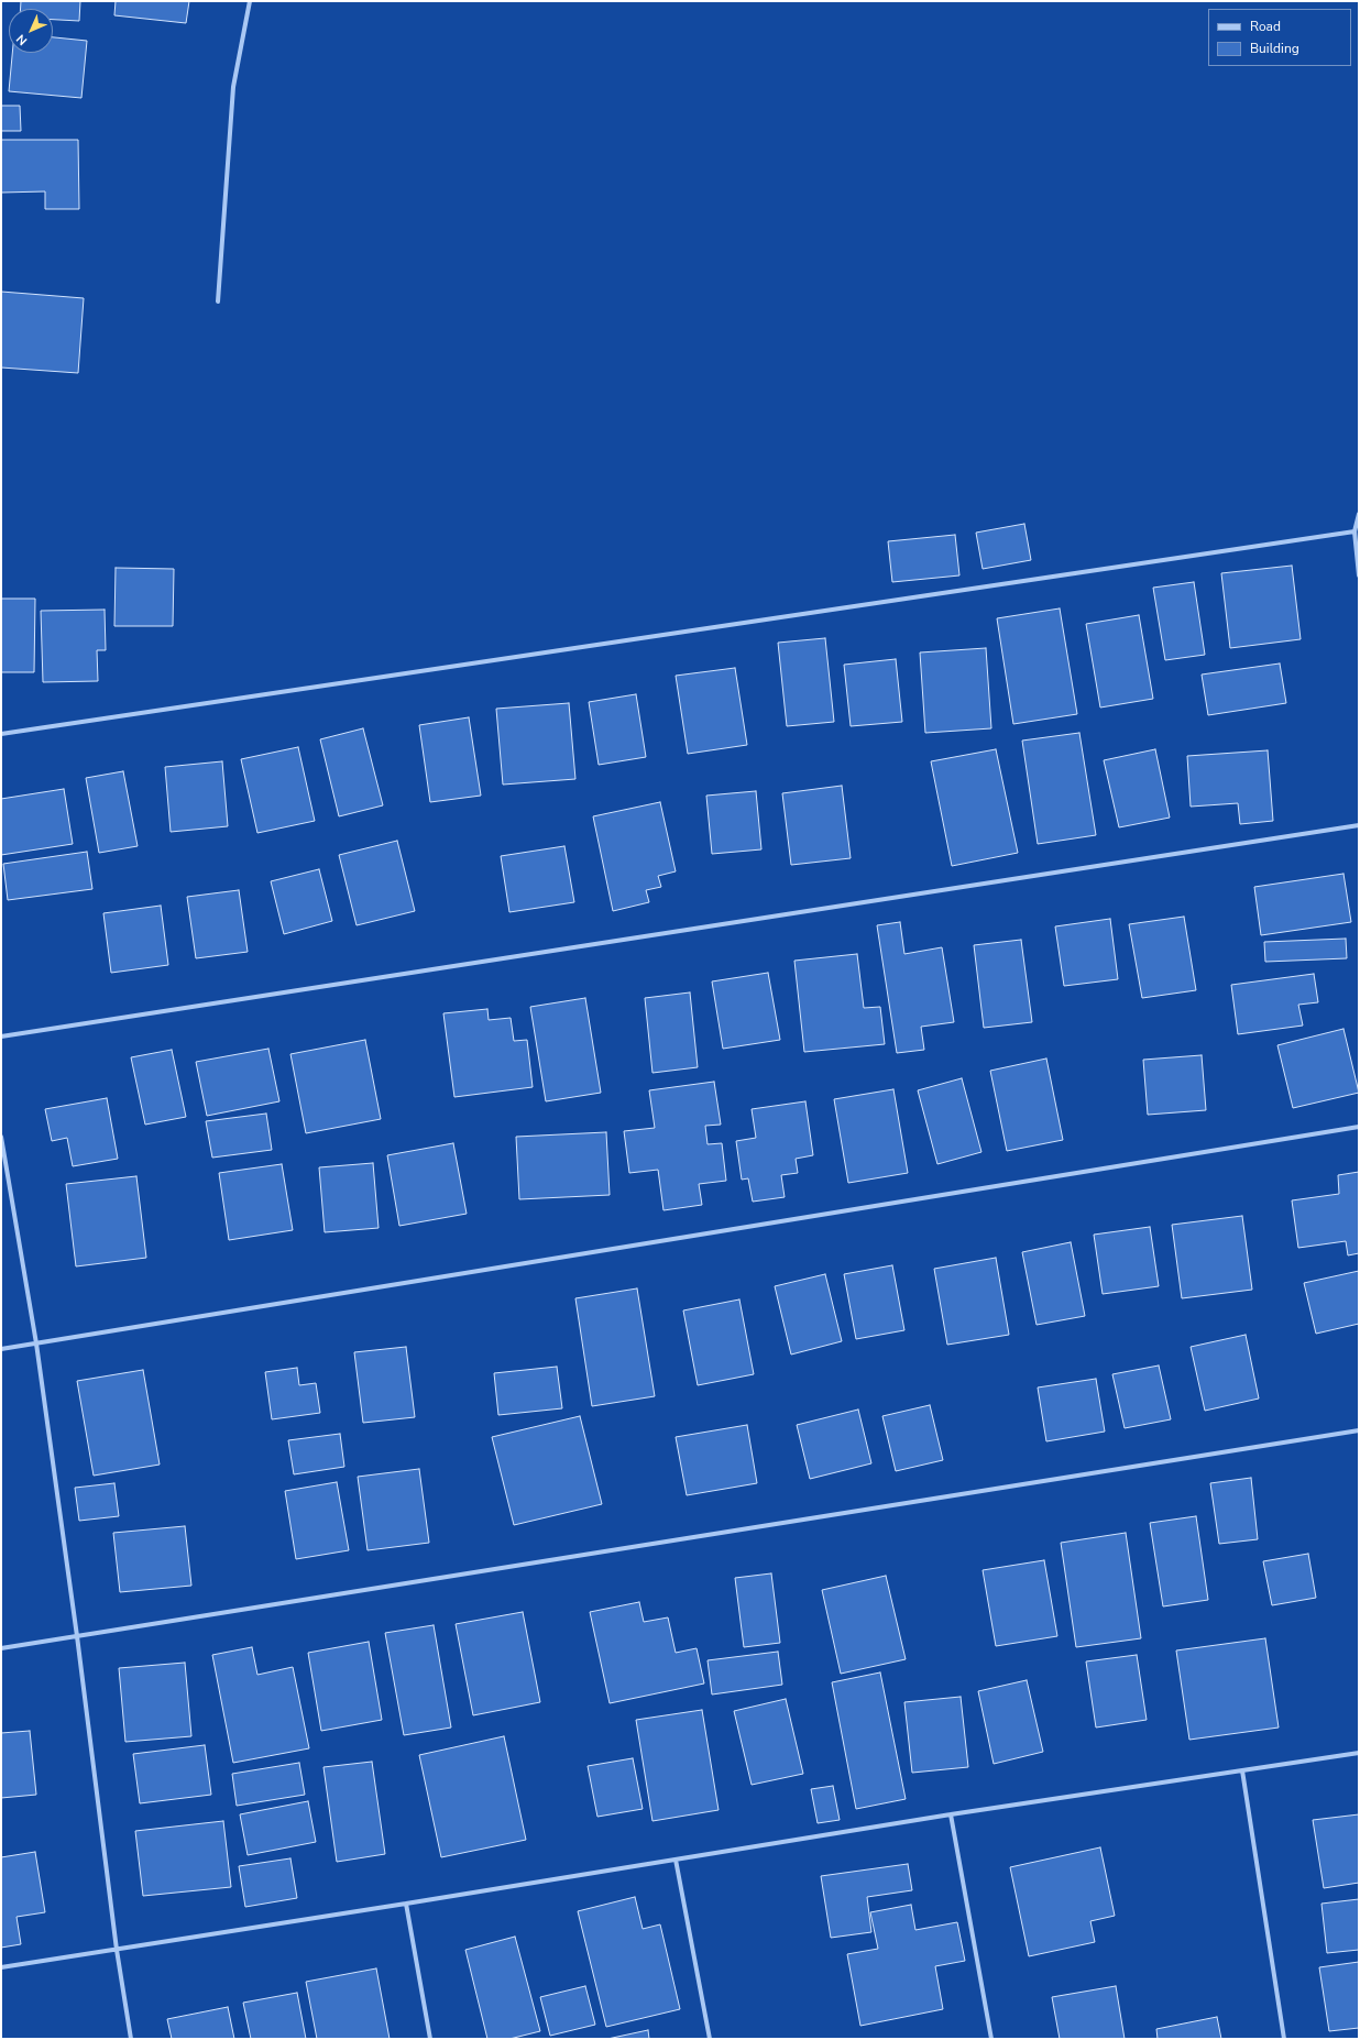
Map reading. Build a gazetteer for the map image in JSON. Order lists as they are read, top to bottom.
{
  "legend": ["Road", "Building"],
  "north": "bottom left"
}
